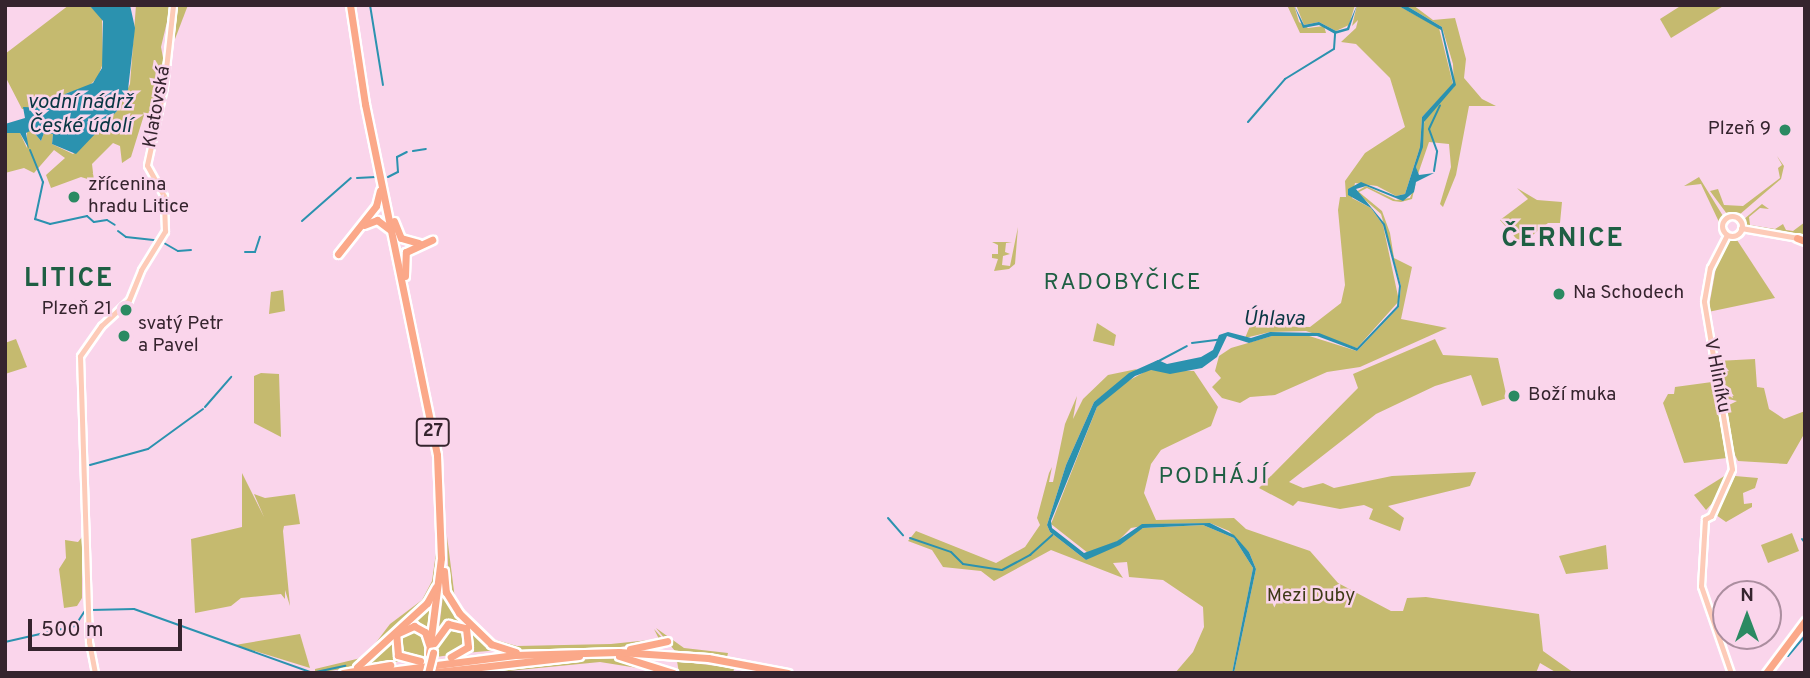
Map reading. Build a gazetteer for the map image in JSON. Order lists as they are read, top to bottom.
{
  "streets": {
    "highway": ["27"],
    "main road": ["Klatovská", "V Hliníku"]
  },
  "districts": [
    "ČERNICE",
    "LITICE",
    "RADOBYČICE",
    "PODHÁJÍ"
  ],
  "water": ["vodní nádrž České údolí", "Úhlava"],
  "parks": ["Mezi Duby"],
  "places": [
    "Plzeň 9",
    "zřícenina hradu Litice",
    "Na Schodech",
    "Plzeň 21",
    "svatý Petr a Pavel",
    "Boží muka"
  ],
  "scale_bar": "500 m",
  "north": "top"
}
